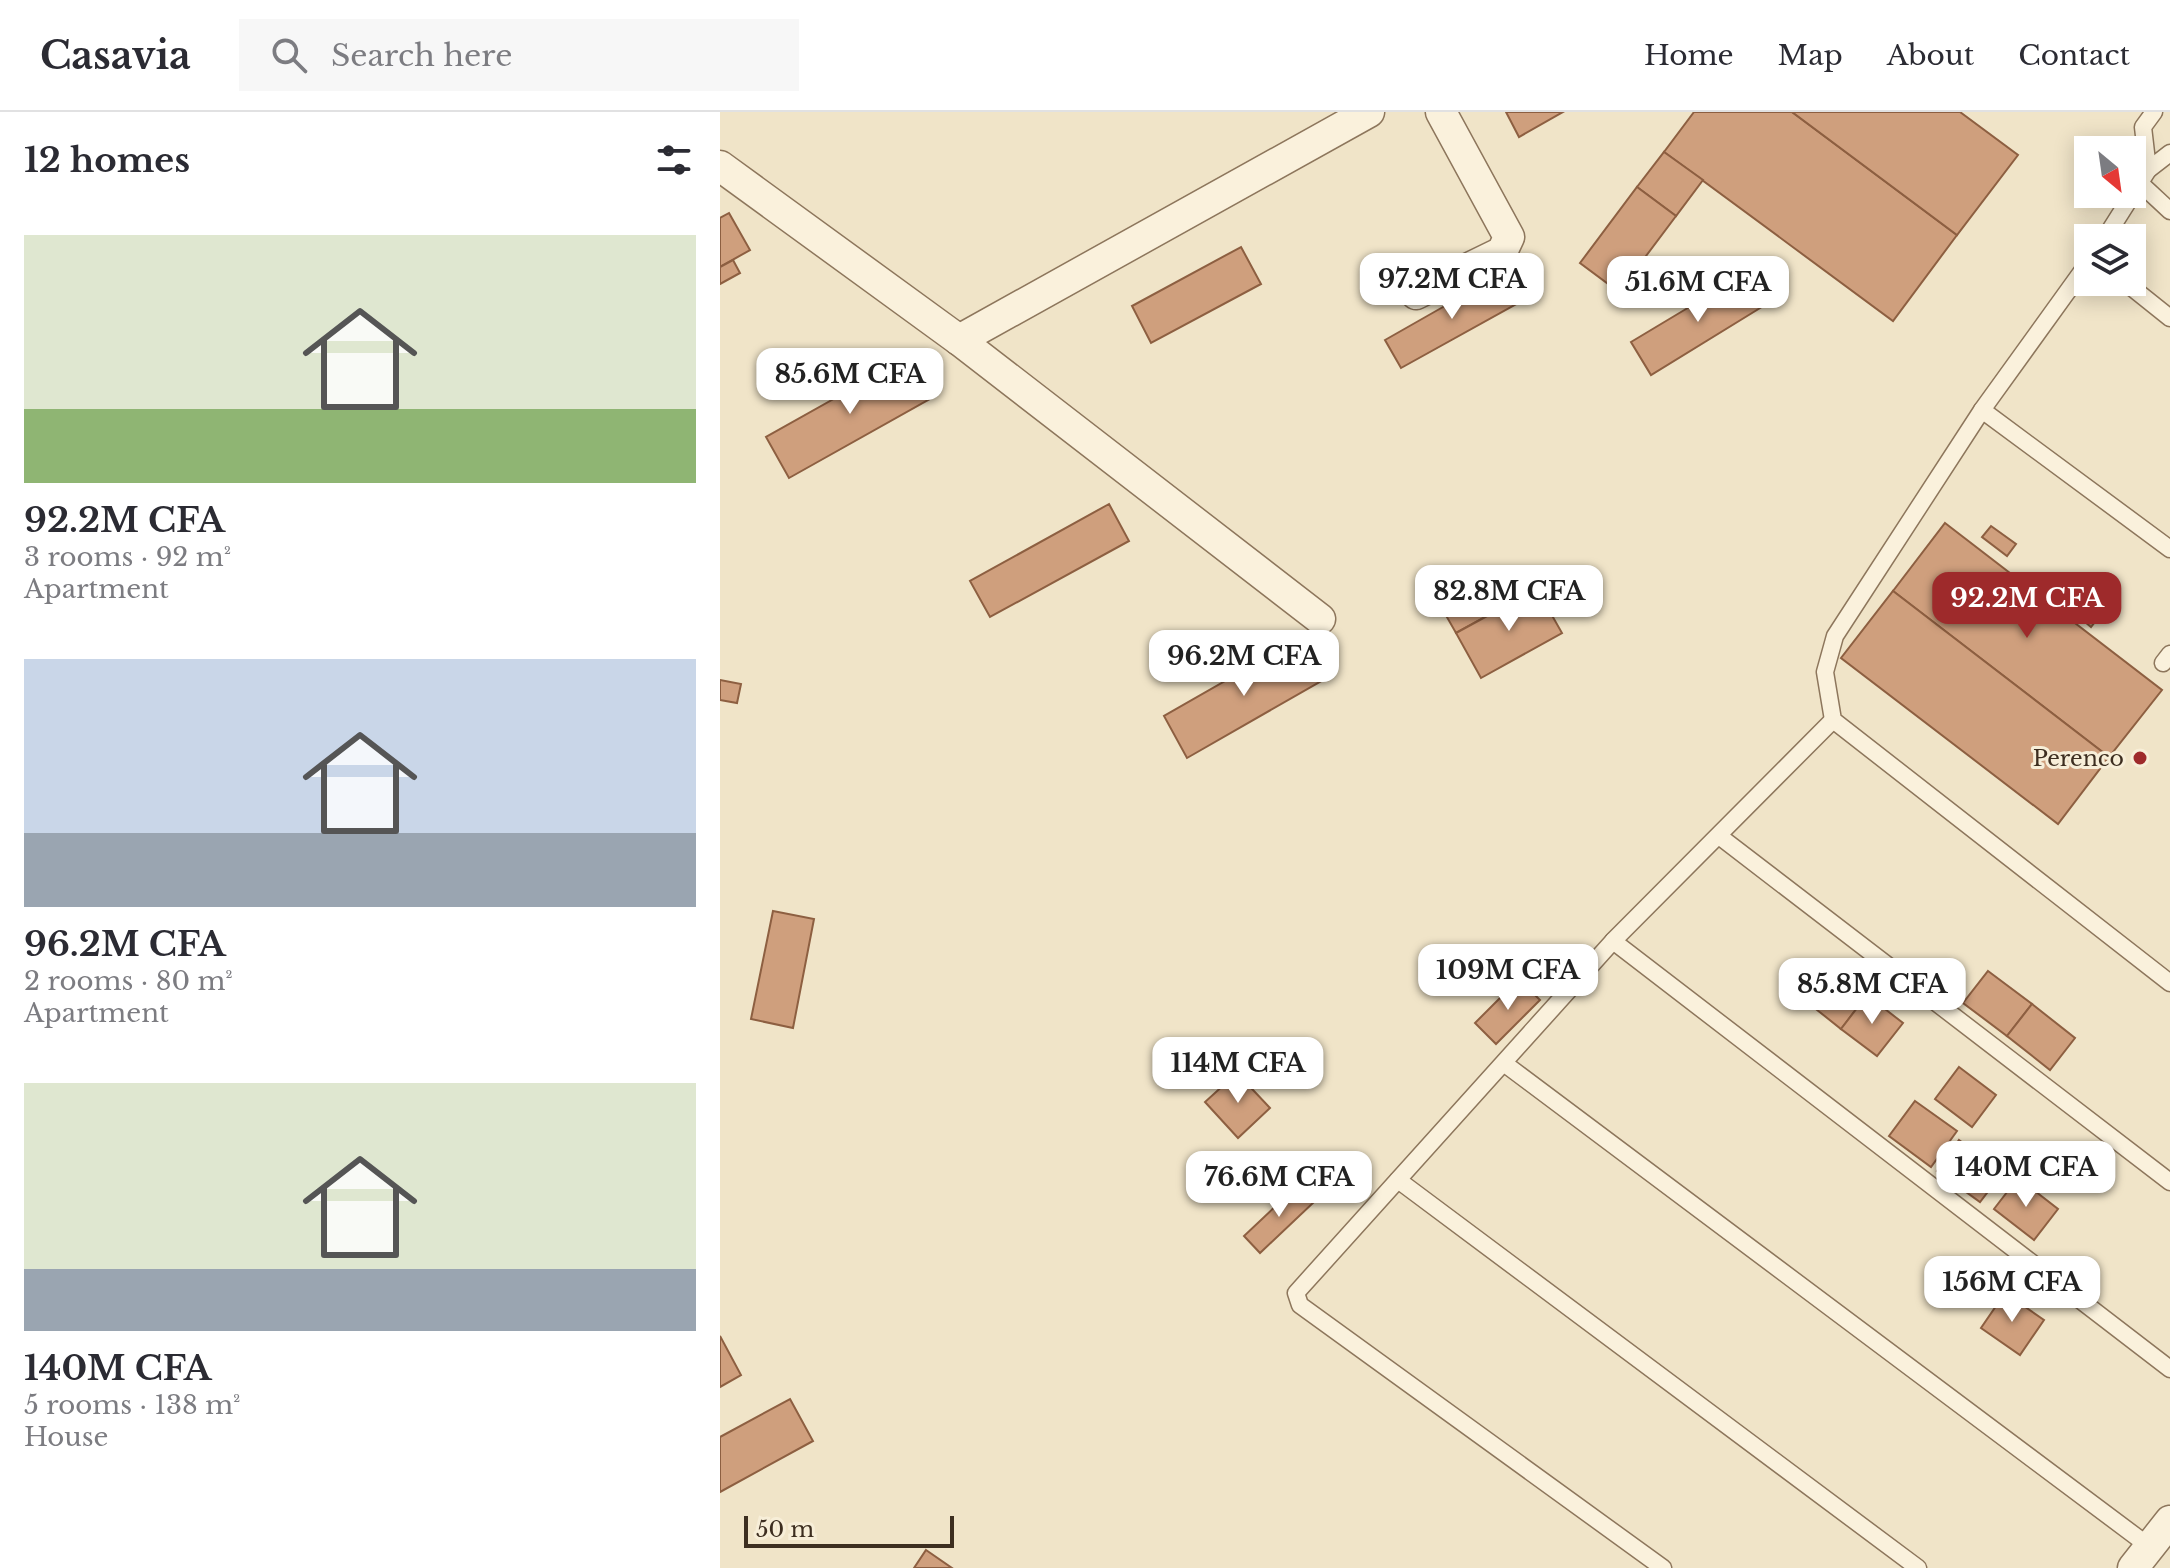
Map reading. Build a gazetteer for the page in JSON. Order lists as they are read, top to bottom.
{
  "places": ["Perenco"],
  "scale_bar": "50 m",
  "north": "bottom right",
  "page": {
    "header": "Casavia",
    "search": "Search here",
    "nav": [
      "Home",
      "Map",
      "About",
      "Contact"
    ],
    "heading": "12 homes",
    "list": [
      {
        "name": "92.2M CFA",
        "note": "3 rooms · 92 m² · Apartment"
      },
      {
        "name": "96.2M CFA",
        "note": "2 rooms · 80 m² · Apartment"
      },
      {
        "name": "140M CFA",
        "note": "5 rooms · 138 m² · House"
      }
    ],
    "price": [
      "97.2M CFA",
      "51.6M CFA",
      "85.6M CFA",
      "82.8M CFA",
      "92.2M CFA",
      "96.2M CFA",
      "109M CFA",
      "85.8M CFA",
      "114M CFA",
      "140M CFA",
      "76.6M CFA",
      "156M CFA"
    ],
    "scale": "50 m"
  }
}
